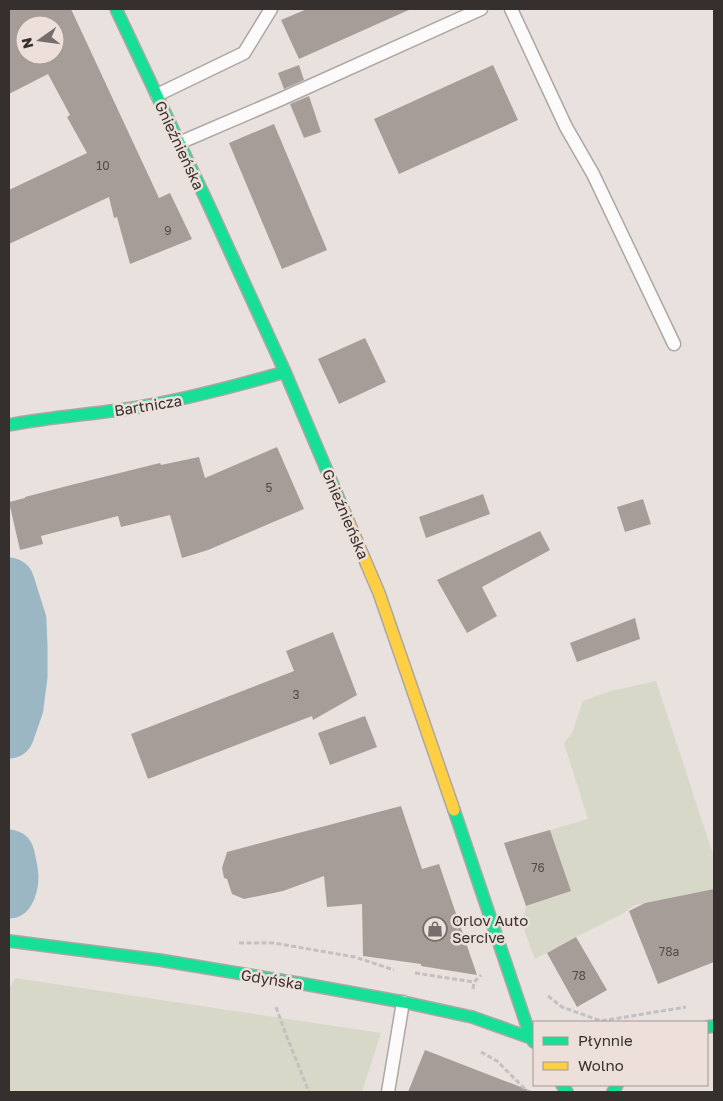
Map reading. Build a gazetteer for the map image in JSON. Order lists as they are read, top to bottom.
{
  "streets": {
    "street": ["Gnieźnieńska", "Bartnicza", "Gdyńska"]
  },
  "crossings": [
    ["Gnieźnieńska", "Bartnicza"],
    ["Gnieźnieńska", "Gdyńska"]
  ],
  "places": {
    "shop": ["Orlov Auto Sercive"]
  },
  "house_numbers": [
    "10",
    "9",
    "5",
    "3",
    "76",
    "78a",
    "78"
  ],
  "legend": ["Płynnie", "Wolno"],
  "north": "left"
}
